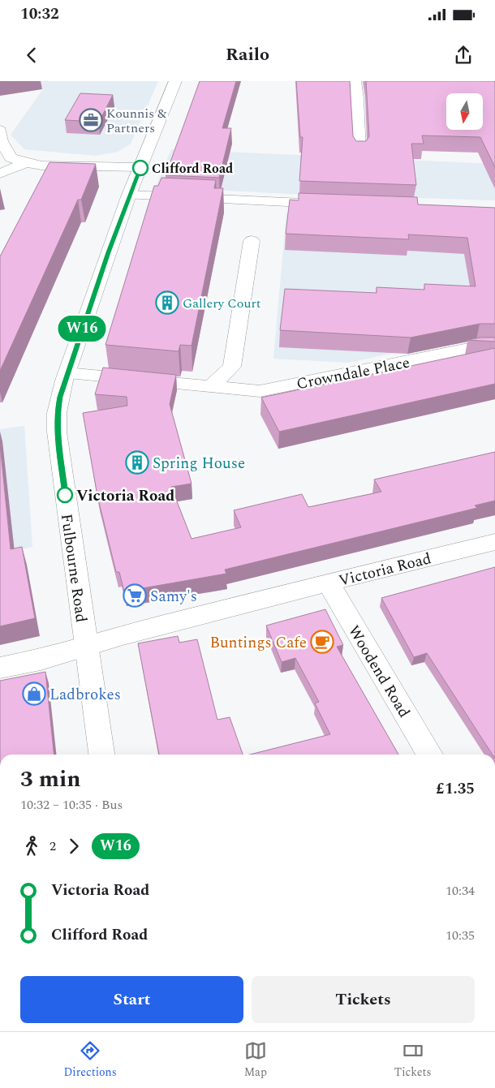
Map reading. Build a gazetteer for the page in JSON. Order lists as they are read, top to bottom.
{
  "streets": {
    "street": [
      "Crowndale Place",
      "Fulbourne Road",
      "Victoria Road",
      "Woodend Road"
    ]
  },
  "crossings": [
    ["Crowndale Place", "Fulbourne Road"],
    ["Fulbourne Road", "Victoria Road"],
    ["Victoria Road", "Woodend Road"]
  ],
  "places": {
    "office": ["Kounnis & Partners"],
    "other": ["Clifford Road", "Victoria Road"],
    "building": ["Gallery Court", "Spring House"],
    "supermarket": ["Samy's"],
    "cafe": ["Buntings Cafe"],
    "shop": ["Ladbrokes"]
  },
  "lines": ["bus line W16"],
  "north": "bottom",
  "page": {
    "status": "10:32",
    "header": "Railo",
    "on_map": "W16",
    "heading": ["3 min", "10:32 – 10:35 · Bus", "£1.35"],
    "legs": ["2", "W16"],
    "list": [
      {
        "name": "Victoria Road",
        "value": "10:34"
      },
      {
        "name": "Clifford Road",
        "value": "10:35"
      }
    ],
    "buttons": ["Start", "Tickets"],
    "tabs": ["Directions", "Map", "Tickets"]
  }
}
